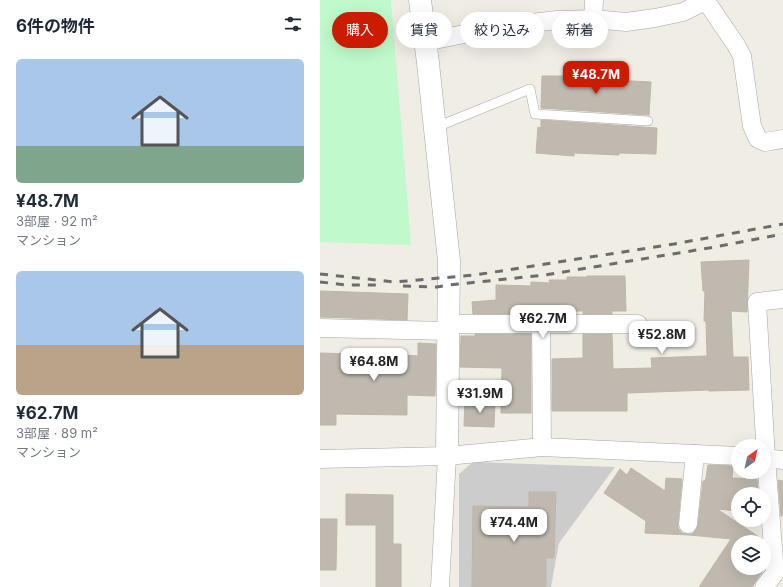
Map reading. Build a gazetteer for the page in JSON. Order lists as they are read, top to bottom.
{
  "north": "top right",
  "page": {
    "heading": "6件の物件",
    "chip": [
      "購入",
      "賃貸",
      "絞り込み",
      "新着"
    ],
    "list": [
      {
        "name": "¥48.7M",
        "note": "3部屋 · 92 m² · マンション"
      },
      {
        "name": "¥62.7M",
        "note": "3部屋 · 89 m² · マンション"
      }
    ],
    "price": [
      "¥48.7M",
      "¥62.7M",
      "¥52.8M",
      "¥64.8M",
      "¥31.9M",
      "¥74.4M"
    ]
  }
}
